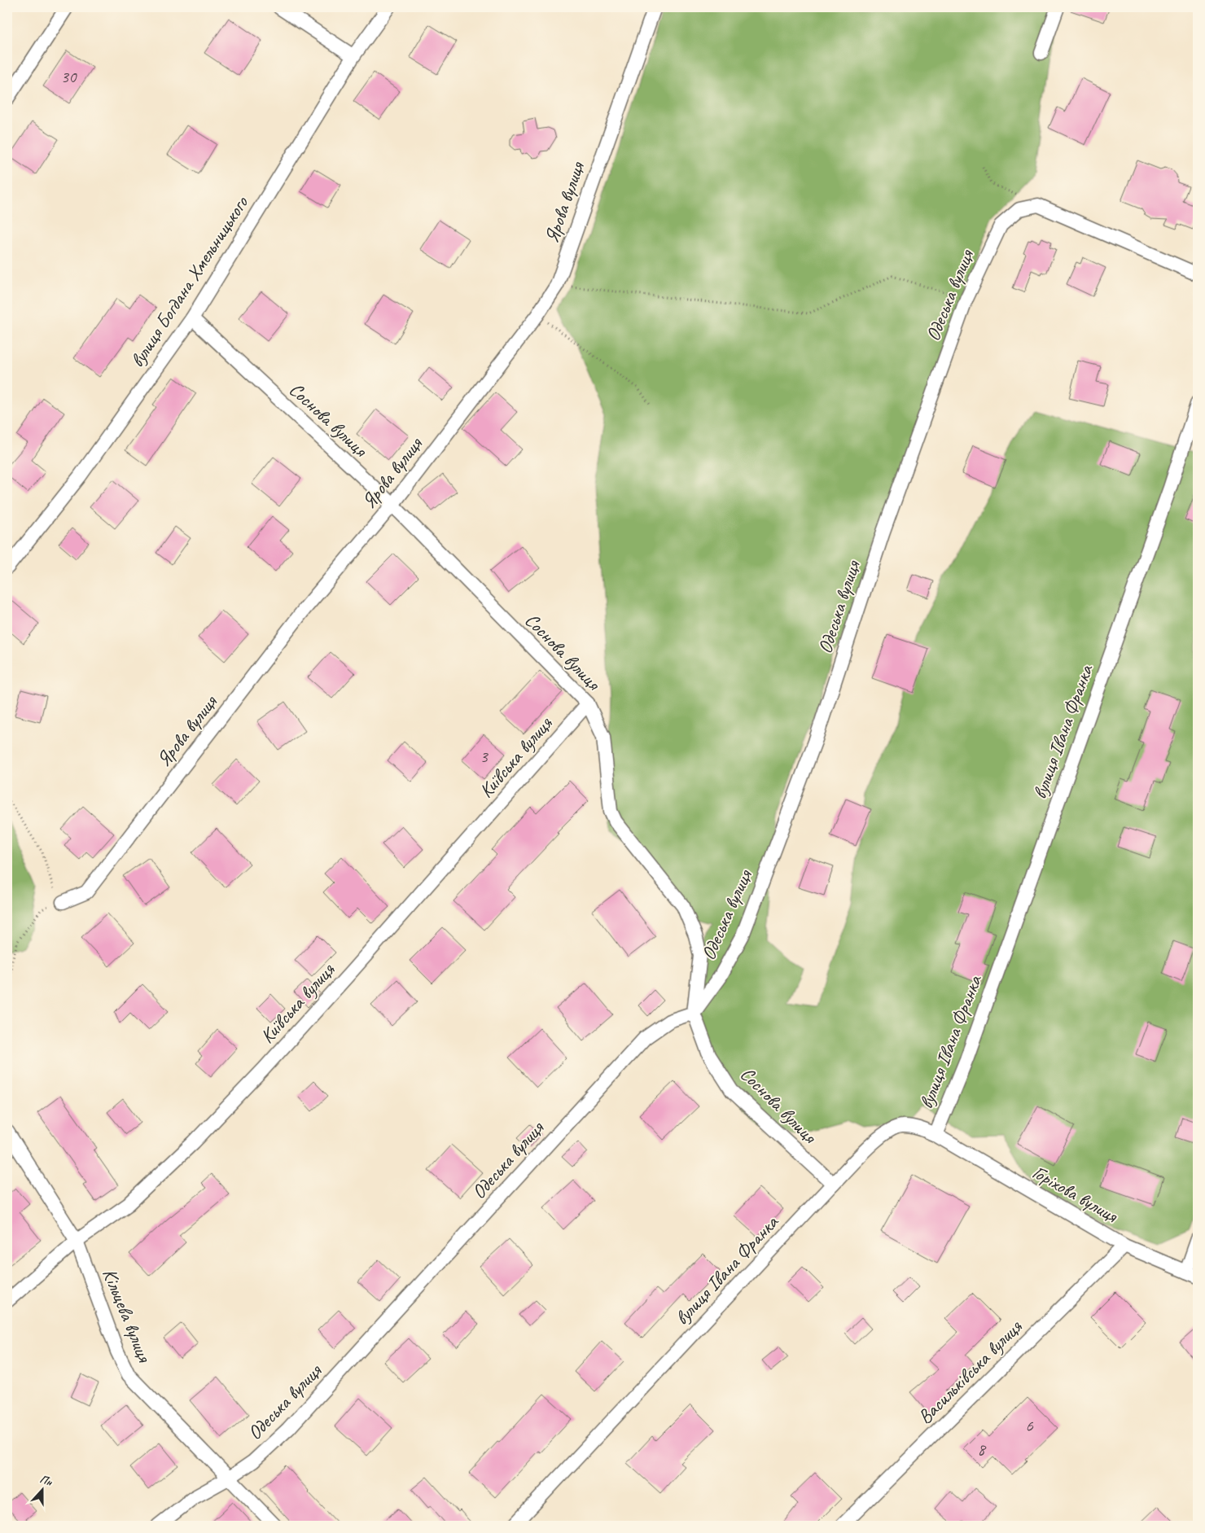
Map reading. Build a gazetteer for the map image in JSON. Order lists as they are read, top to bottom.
{
  "streets": {
    "street": [
      "Ярова вулиця",
      "вулиця Богдана Хмельницького",
      "Одеська вулиця",
      "Соснова вулиця",
      "вулиця Івана Франка",
      "Київська вулиця",
      "Горіхова вулиця",
      "Кільцева вулиця",
      "Васильківська вулиця"
    ]
  },
  "crossings": [
    ["Ярова вулиця", "Соснова вулиця"],
    ["вулиця Богдана Хмельницького", "Соснова вулиця"],
    ["Одеська вулиця", "Соснова вулиця"],
    ["Одеська вулиця", "Кільцева вулиця"],
    ["Соснова вулиця", "вулиця Івана Франка"],
    ["Соснова вулиця", "Київська вулиця"],
    ["вулиця Івана Франка", "Горіхова вулиця"],
    ["Київська вулиця", "Кільцева вулиця"],
    ["Горіхова вулиця", "Васильківська вулиця"]
  ],
  "house_numbers": [
    "30",
    "3",
    "6",
    "8"
  ],
  "north": "top"
}
